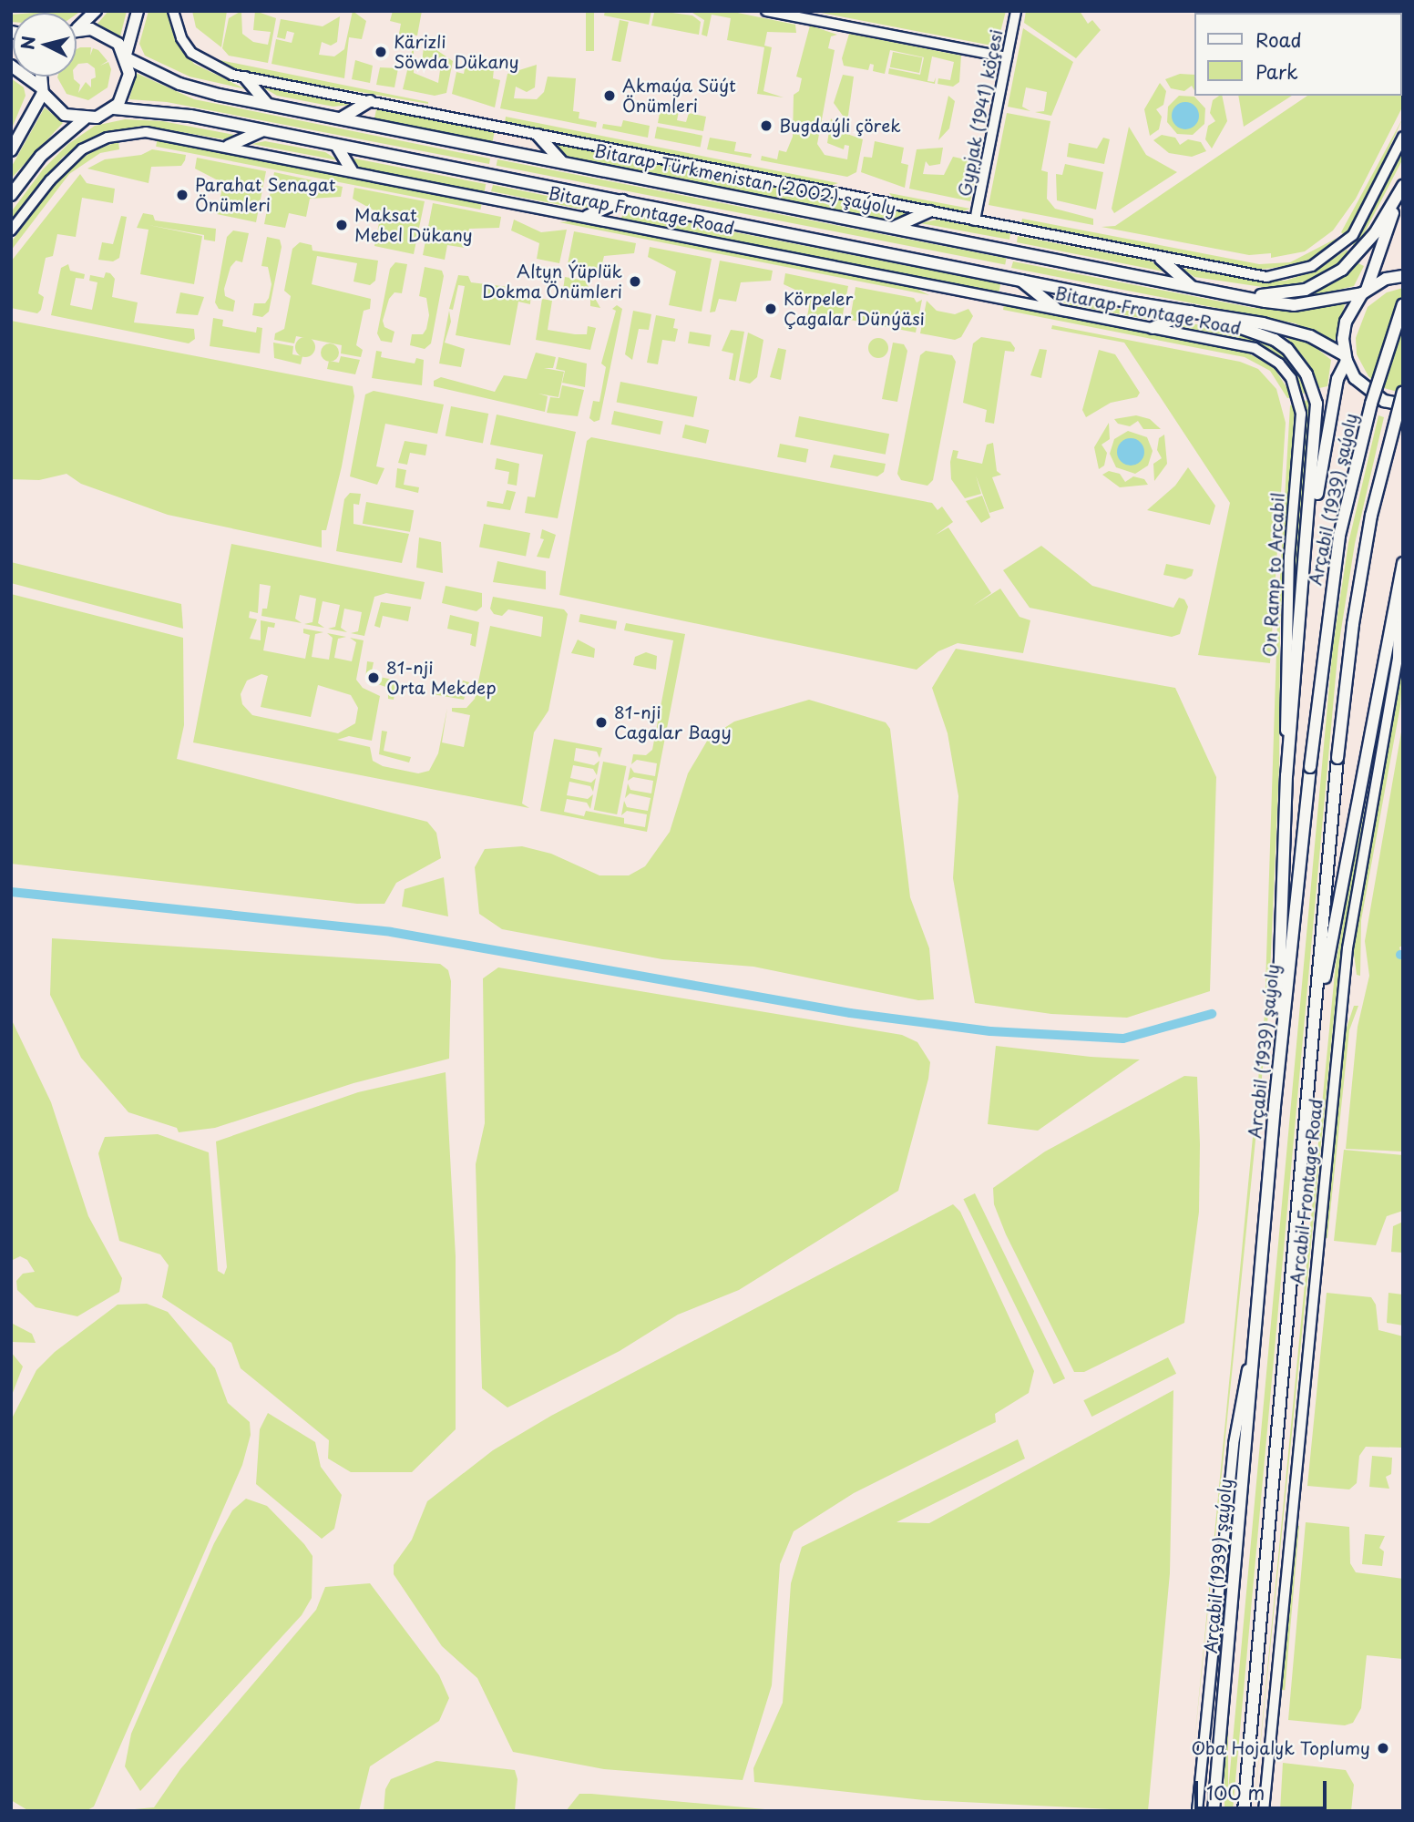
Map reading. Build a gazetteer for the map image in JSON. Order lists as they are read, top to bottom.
{
  "streets": {
    "main road": ["Bitarap Türkmenistan (2002) şaýoly", "Arçabil (1939) şaýoly"],
    "street": [
      "Gypjak (1941) köçesi",
      "Bitarap Frontage Road",
      "On Ramp to Arcabil",
      "Arcabil Frontage Road"
    ]
  },
  "crossings": [
    ["Bitarap Frontage Road", "On Ramp to Arcabil"]
  ],
  "places": [
    "Kärizli Söwda Dükany",
    "Akmaýa Süýt Önümleri",
    "Bugdaýli çörek",
    "Parahat Senagat Önümleri",
    "Maksat Mebel Dükany",
    "Altyn Ýüplük Dokma Önümleri",
    "Körpeler Çagalar Dünýäsi",
    "81-nji Orta Mekdep",
    "81-nji Cagalar Bagy",
    "Oba Hojalyk Toplumy"
  ],
  "legend": ["Road", "Park"],
  "scale_bar": "100 m",
  "north": "left"
}
